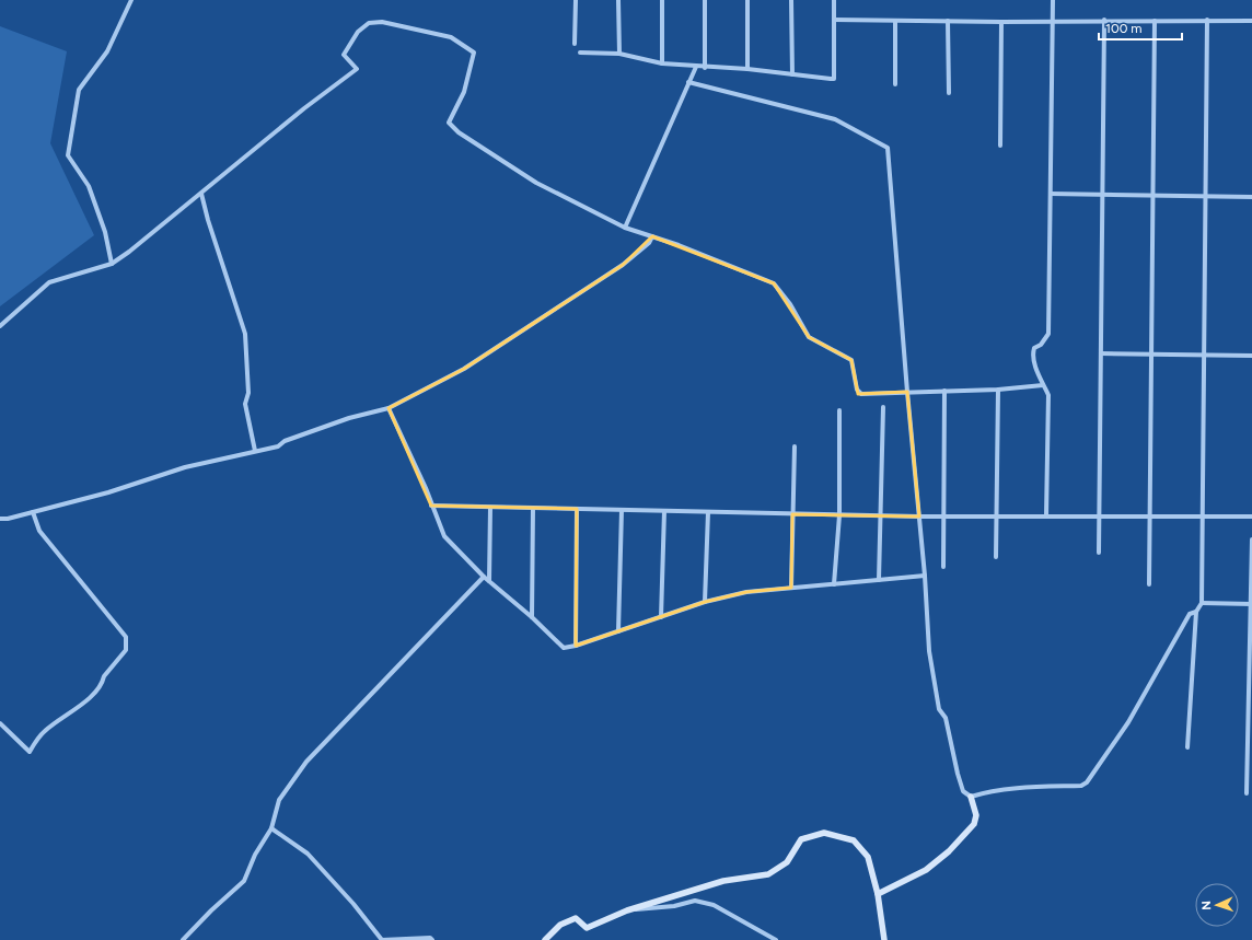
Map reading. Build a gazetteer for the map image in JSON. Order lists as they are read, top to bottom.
{
  "scale_bar": "100 m",
  "north": "left"
}
